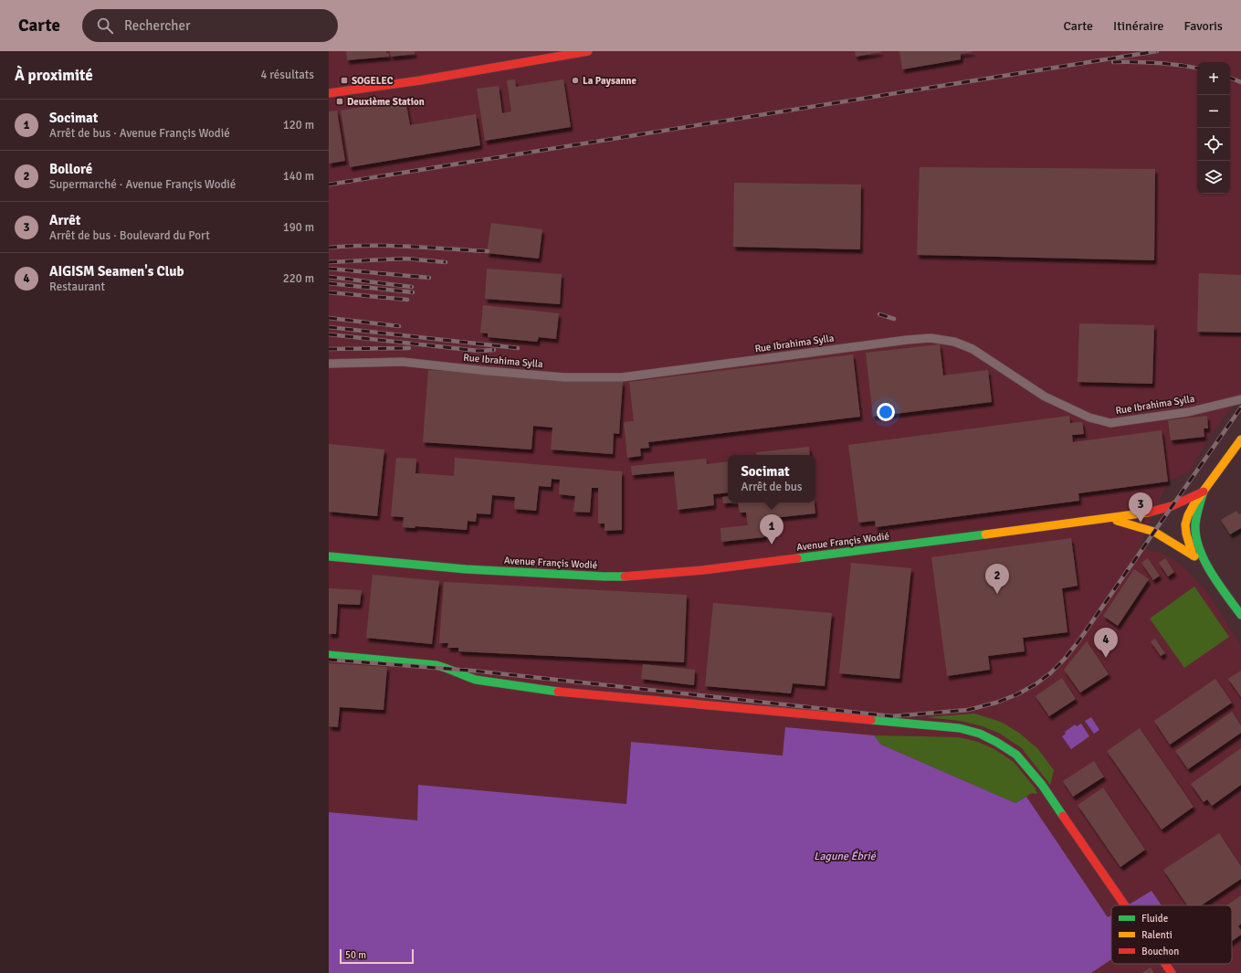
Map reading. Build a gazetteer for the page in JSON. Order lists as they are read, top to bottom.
{
  "streets": {
    "main road": ["Avenue Françis Wodié"],
    "street": ["Rue Ibrahima Sylla"]
  },
  "water": ["Lagune Ébrié"],
  "places": {
    "transit": ["SOGELEC", "Deuxième Station"],
    "other": ["La Paysanne"]
  },
  "legend": ["Fluide", "Ralenti", "Bouchon"],
  "scale_bar": "50 m",
  "page": {
    "header": "Carte",
    "search": "Rechercher",
    "nav": ["Carte", "Itinéraire", "Favoris"],
    "heading": ["À proximité", "4 résultats"],
    "map_buttons": ["+", "−"],
    "list": [
      {
        "mark": "1",
        "name": "Socimat",
        "note": "Arrêt de bus · Avenue Françis Wodié",
        "value": "120 m"
      },
      {
        "mark": "2",
        "name": "Bolloré",
        "note": "Supermarché · Avenue Françis Wodié",
        "value": "140 m"
      },
      {
        "mark": "3",
        "name": "Arrêt",
        "note": "Arrêt de bus · Boulevard du Port",
        "value": "190 m"
      },
      {
        "mark": "4",
        "name": "AIGISM Seamen's Club",
        "note": "Restaurant",
        "value": "220 m"
      }
    ],
    "popup": ["Socimat", "Arrêt de bus"],
    "pins": [
      "3",
      "1",
      "2",
      "4"
    ],
    "scale": "50 m"
  }
}
